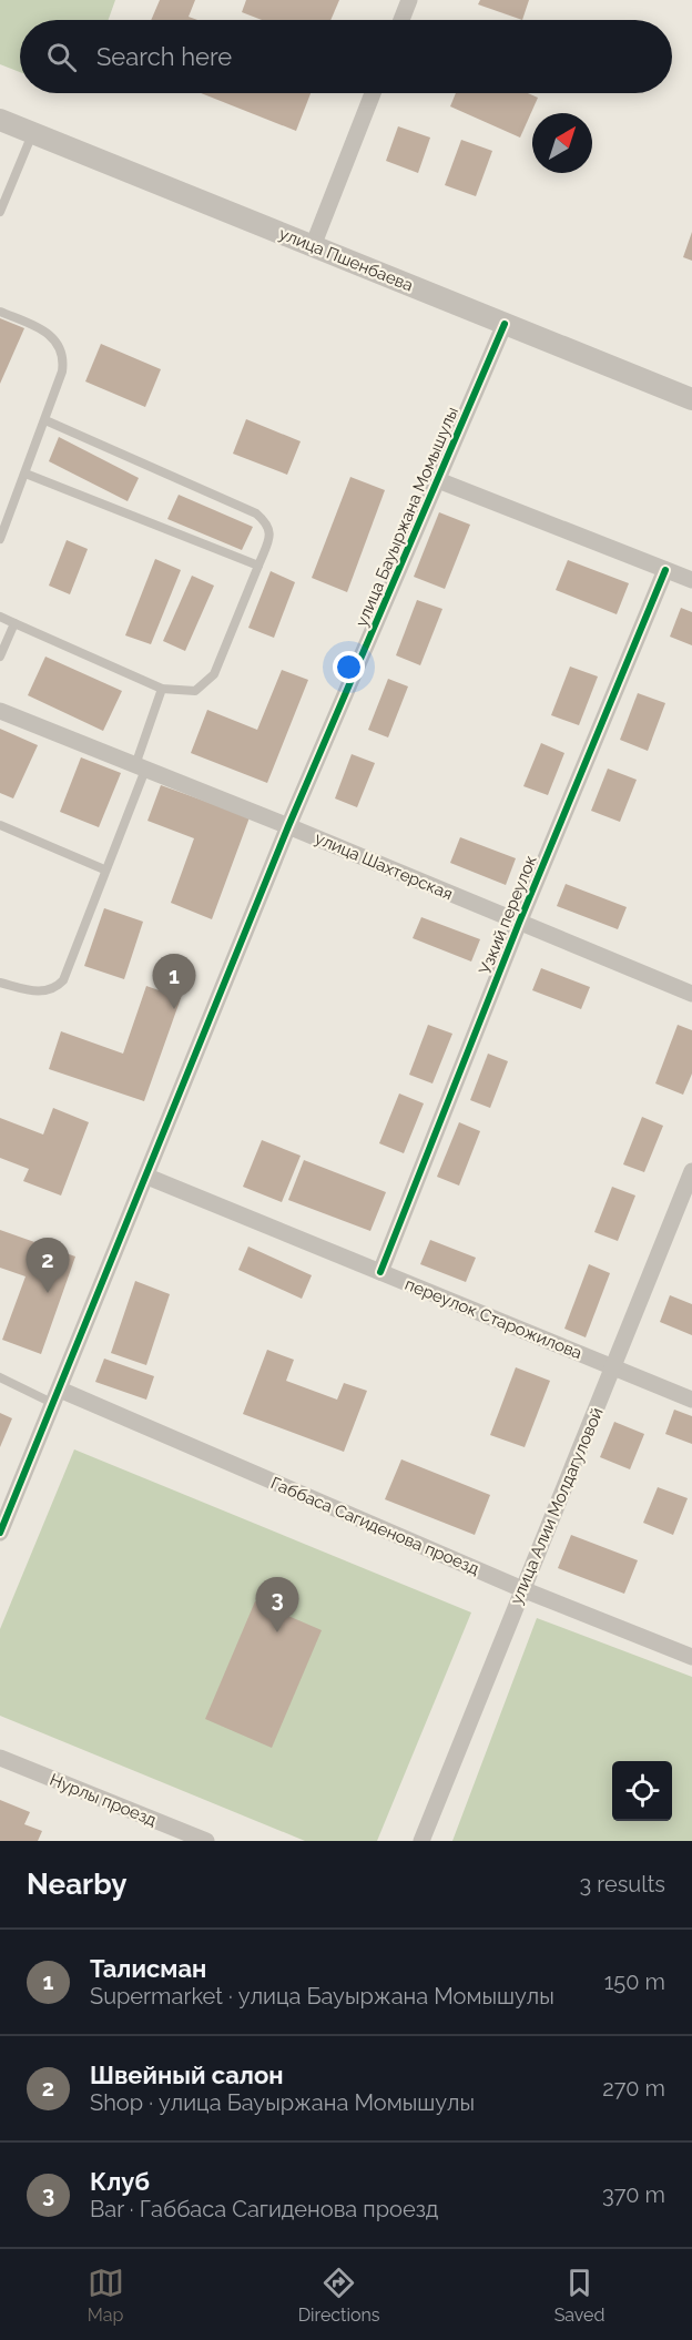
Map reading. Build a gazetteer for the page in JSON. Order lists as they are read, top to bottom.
{
  "streets": {
    "street": [
      "улица Пшенбаева",
      "улица Бауыржана Момышулы",
      "улица Шахтерская",
      "Узкий переулок",
      "переулок Старожилова",
      "улица Алии Молдагуловой",
      "Габбаса Сагиденова проезд",
      "Нурлы проезд"
    ]
  },
  "crossings": [
    ["улица Пшенбаева", "улица Бауыржана Момышулы"],
    ["улица Бауыржана Момышулы", "улица Шахтерская"],
    ["улица Бауыржана Момышулы", "переулок Старожилова"],
    ["улица Бауыржана Момышулы", "Габбаса Сагиденова проезд"],
    ["улица Шахтерская", "Узкий переулок"],
    ["Узкий переулок", "переулок Старожилова"],
    ["переулок Старожилова", "улица Алии Молдагуловой"],
    ["улица Алии Молдагуловой", "Габбаса Сагиденова проезд"]
  ],
  "north": "top right",
  "page": {
    "search": "Search here",
    "pins": ["1", "2", "3"],
    "heading": ["Nearby", "3 results"],
    "list": [
      {
        "mark": "1",
        "name": "Талисман",
        "note": "Supermarket · улица Бауыржана Момышулы",
        "value": "150 m"
      },
      {
        "mark": "2",
        "name": "Швейный салон",
        "note": "Shop · улица Бауыржана Момышулы",
        "value": "270 m"
      },
      {
        "mark": "3",
        "name": "Клуб",
        "note": "Bar · Габбаса Сагиденова проезд",
        "value": "370 m"
      }
    ],
    "nav": ["Map", "Directions", "Saved"]
  }
}
